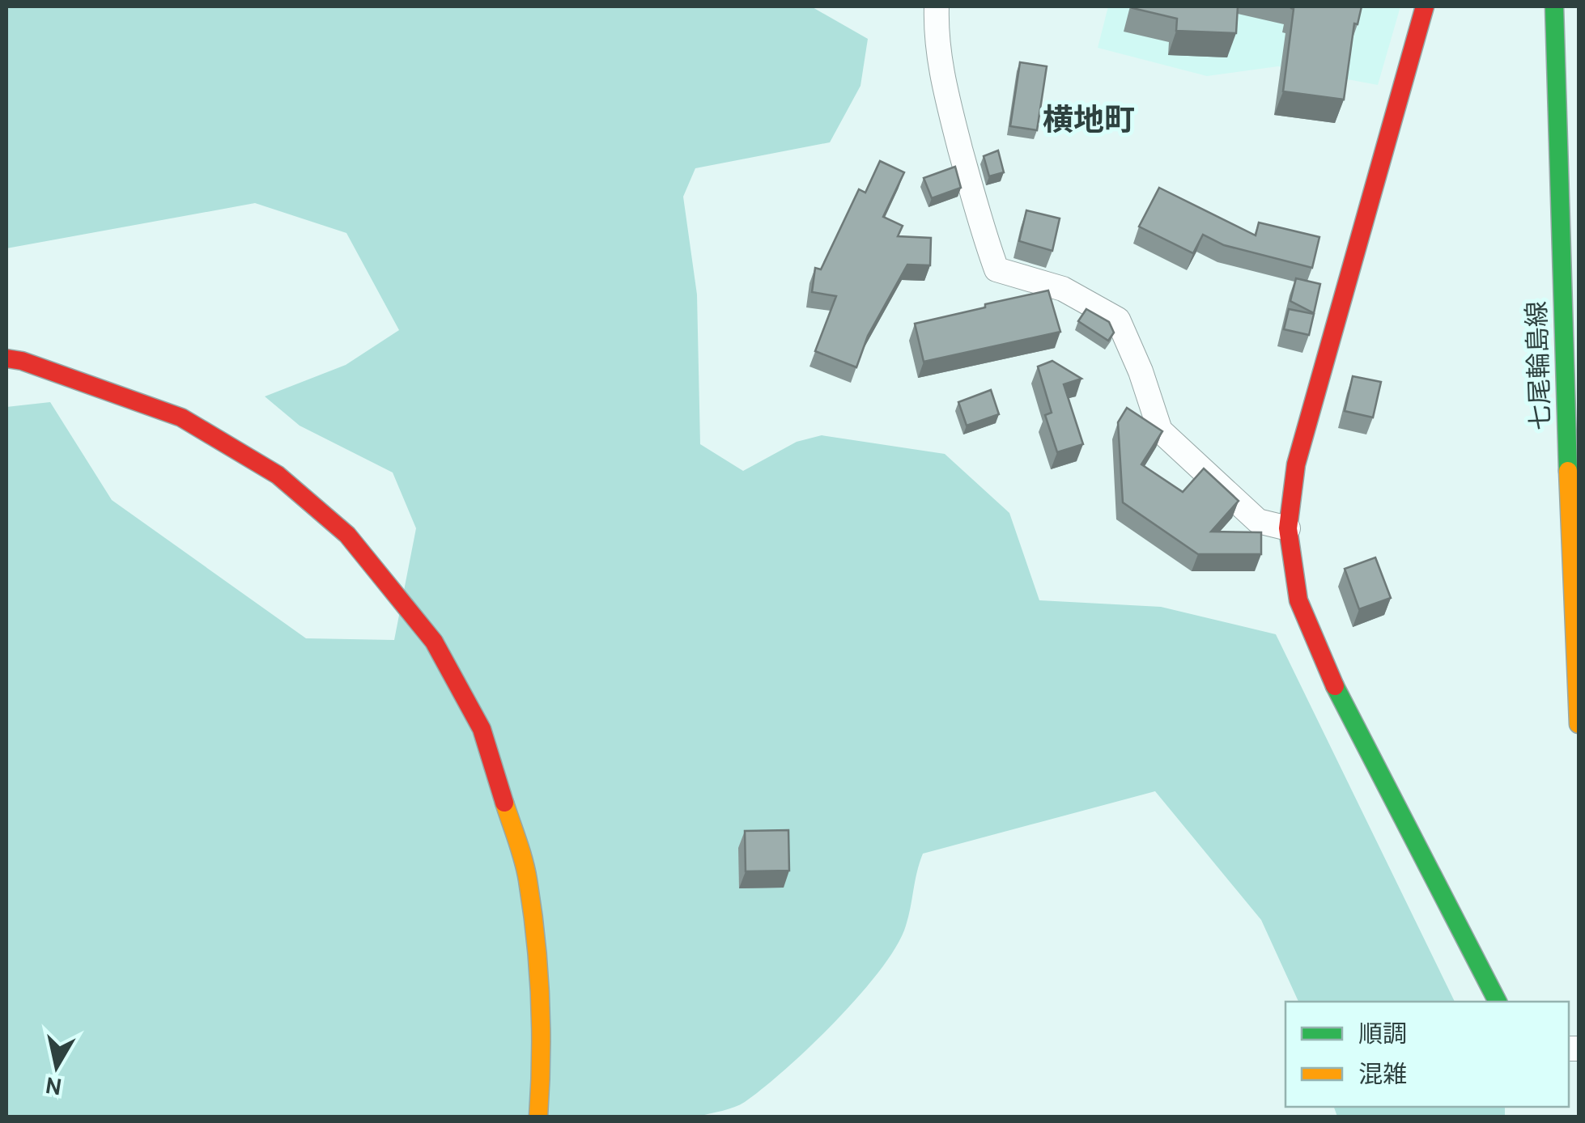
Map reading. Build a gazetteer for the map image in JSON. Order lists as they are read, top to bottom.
{
  "streets": {
    "street": ["七尾輪島線"]
  },
  "districts": ["横地町"],
  "legend": ["順調", "混雑"],
  "north": "bottom"
}
